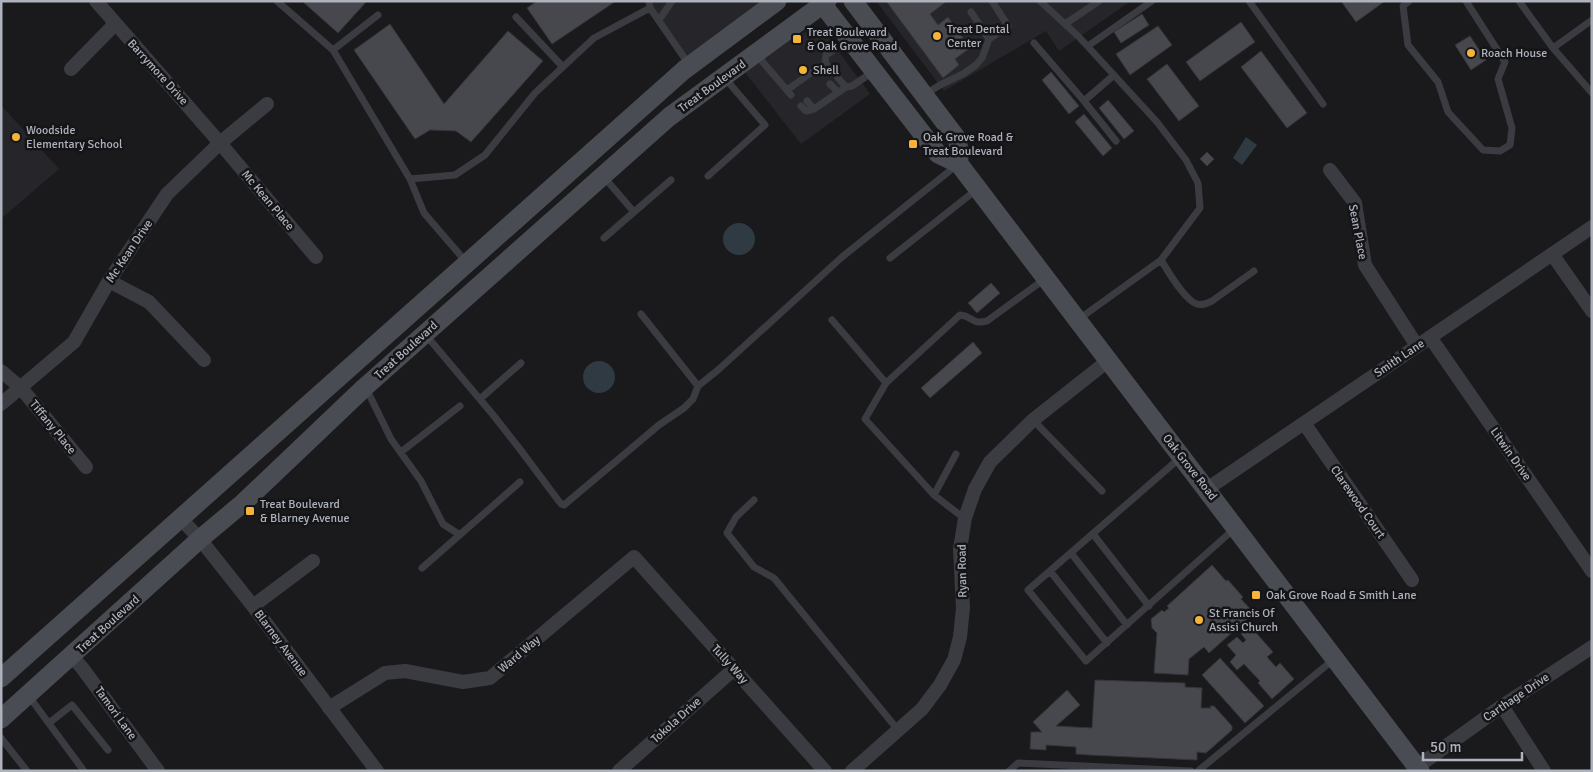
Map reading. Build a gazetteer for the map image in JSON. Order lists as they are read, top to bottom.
{
  "streets": {
    "main road": ["Treat Boulevard", "Oak Grove Road"],
    "street": [
      "Barrymore Drive",
      "Mc Kean Place",
      "Sean Place",
      "Mc Kean Drive",
      "Smith Lane",
      "Tiffany Place",
      "Litwin Drive",
      "Clarewood Court",
      "Ryan Road",
      "Blarney Avenue",
      "Ward Way",
      "Tully Way",
      "Carthage Drive",
      "Tamori Lane",
      "Tokola Drive"
    ]
  },
  "crossings": [
    ["Barrymore Drive", "Mc Kean Place"],
    ["Barrymore Drive", "Mc Kean Drive"],
    ["Treat Boulevard", "Oak Grove Road"],
    ["Treat Boulevard", "Blarney Avenue"],
    ["Treat Boulevard", "Tamori Lane"],
    ["Mc Kean Place", "Mc Kean Drive"],
    ["Sean Place", "Smith Lane"],
    ["Mc Kean Drive", "Tiffany Place"],
    ["Smith Lane", "Litwin Drive"],
    ["Smith Lane", "Oak Grove Road"],
    ["Smith Lane", "Clarewood Court"],
    ["Oak Grove Road", "Ryan Road"],
    ["Oak Grove Road", "Carthage Drive"],
    ["Blarney Avenue", "Ward Way"],
    ["Ward Way", "Tully Way"],
    ["Tully Way", "Tokola Drive"]
  ],
  "places": {
    "other": [
      "Treat Dental Center",
      "Roach House",
      "Shell",
      "Woodside Elementary School",
      "St Francis Of Assisi Church"
    ],
    "transit": [
      "Treat Boulevard & Oak Grove Road",
      "Oak Grove Road & Treat Boulevard",
      "Treat Boulevard & Blarney Avenue",
      "Oak Grove Road & Smith Lane"
    ]
  },
  "scale_bar": "50 m"
}
